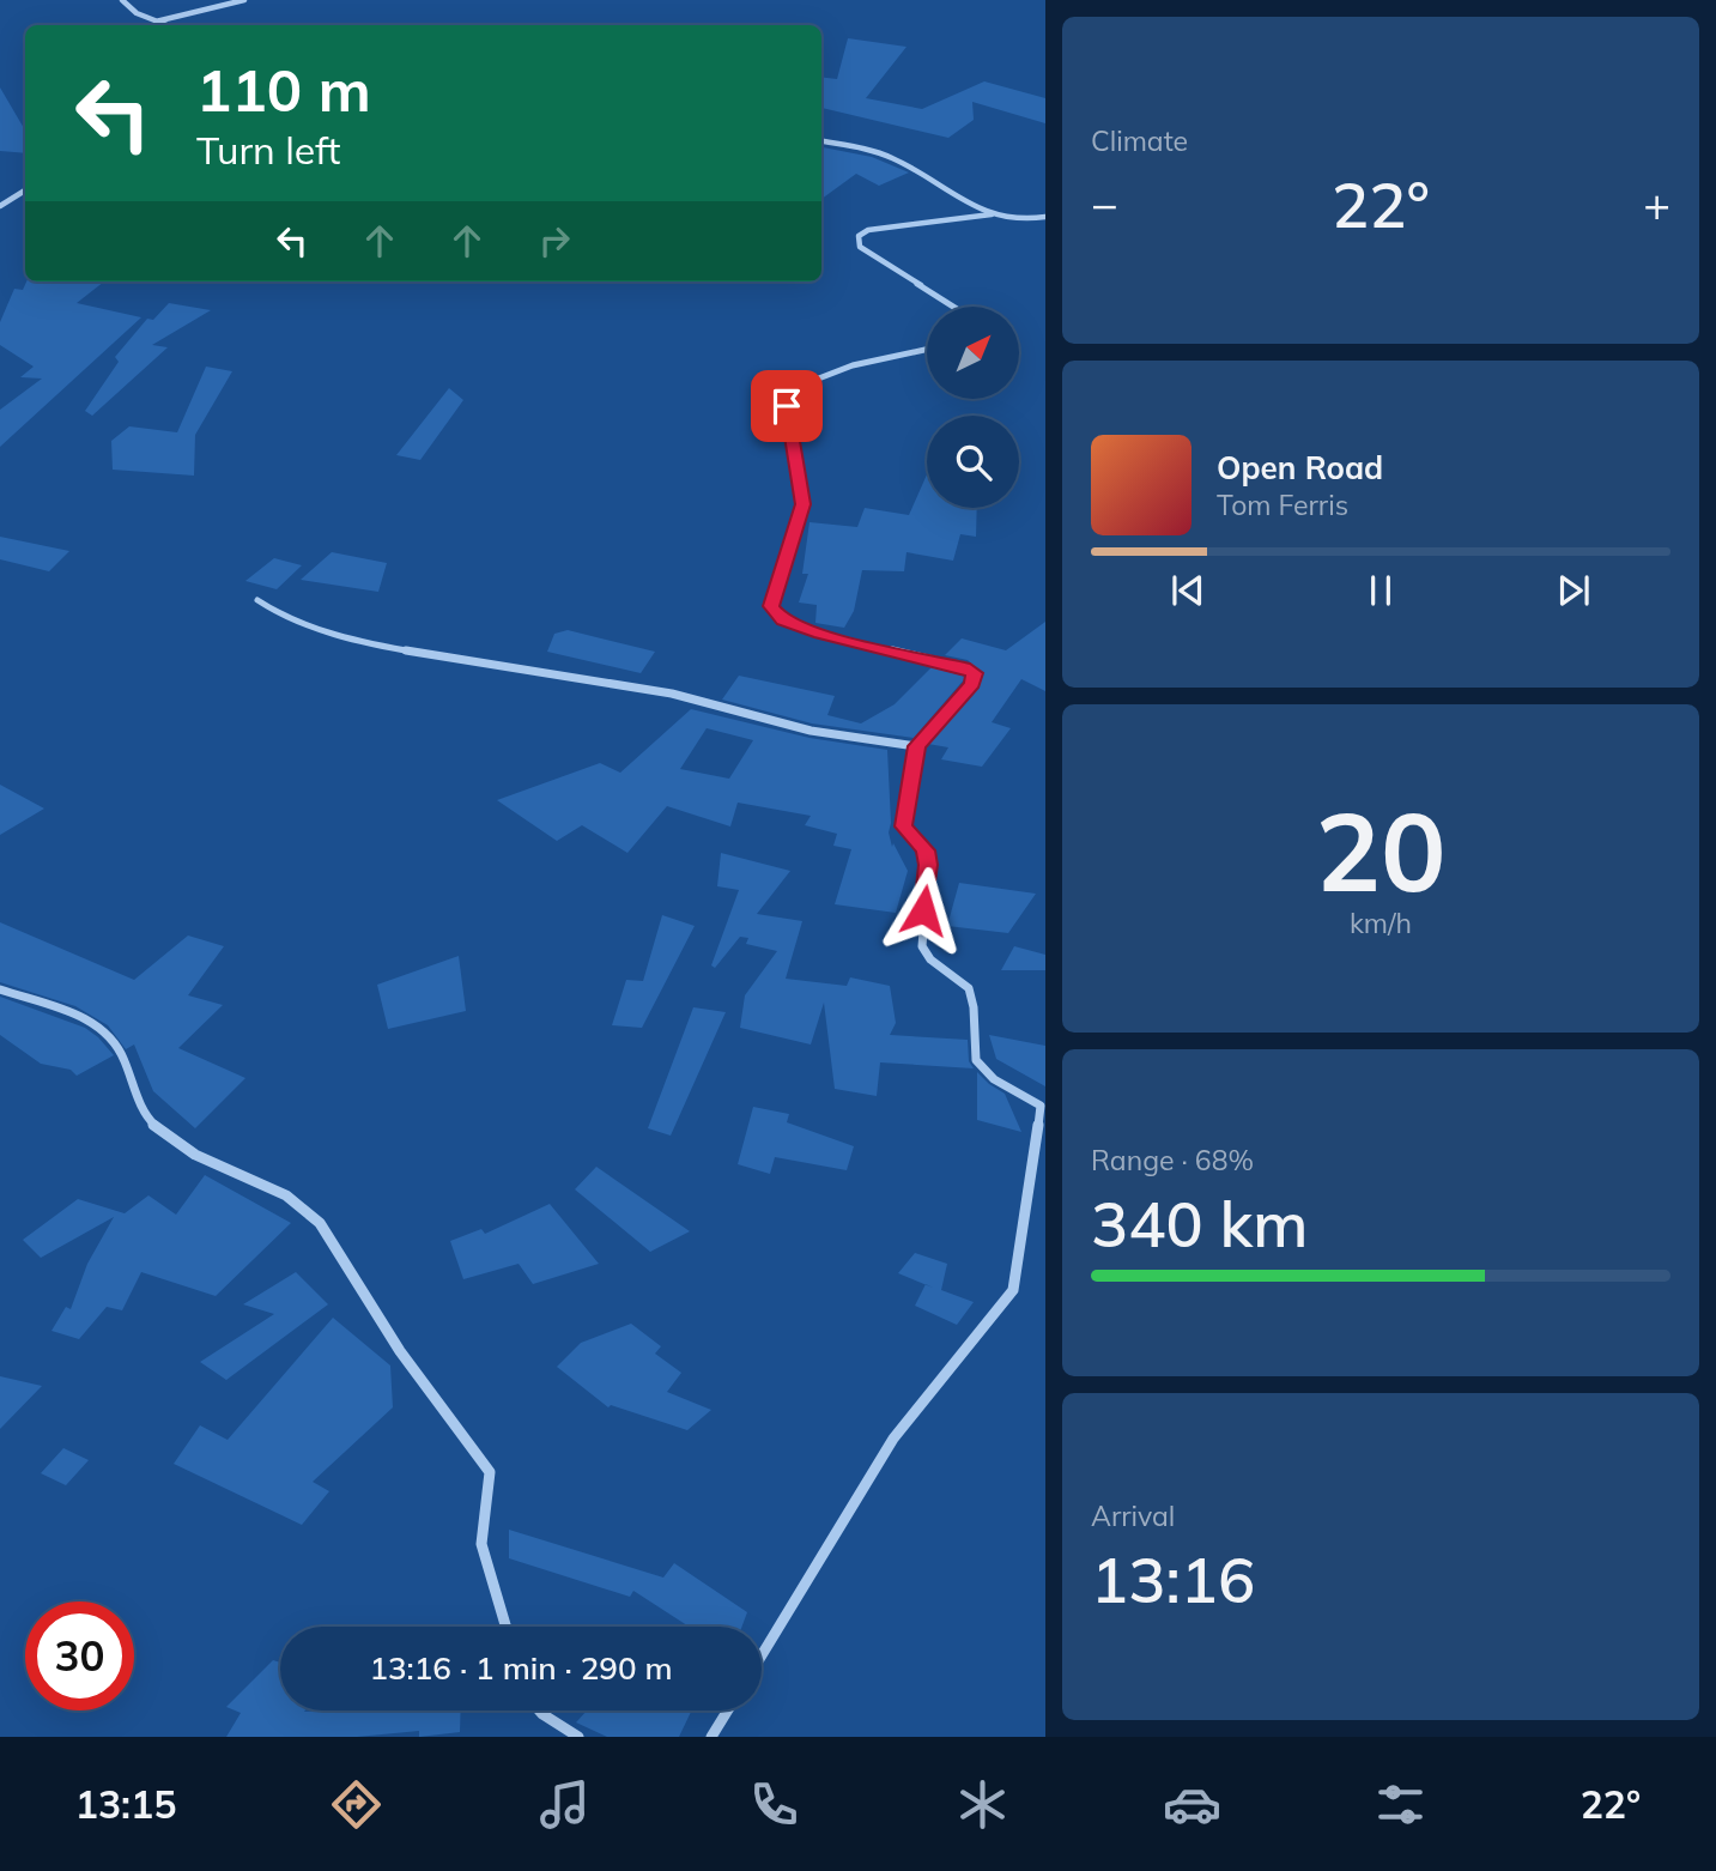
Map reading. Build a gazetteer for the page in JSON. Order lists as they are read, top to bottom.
{
  "north": "top right",
  "page": {
    "tile": [
      "Climate",
      ["20", "km/h"],
      ["Range · 68%", "340 km"],
      ["Arrival", "13:16"]
    ],
    "turn": ["110 m", "Turn left"],
    "heat": ["−", "22°", "+"],
    "song": ["Open Road", "Tom Ferris"],
    "limit": "30",
    "trip": "13:16 · 1 min · 290 m",
    "tabs": ["13:15", "22°"]
  }
}
